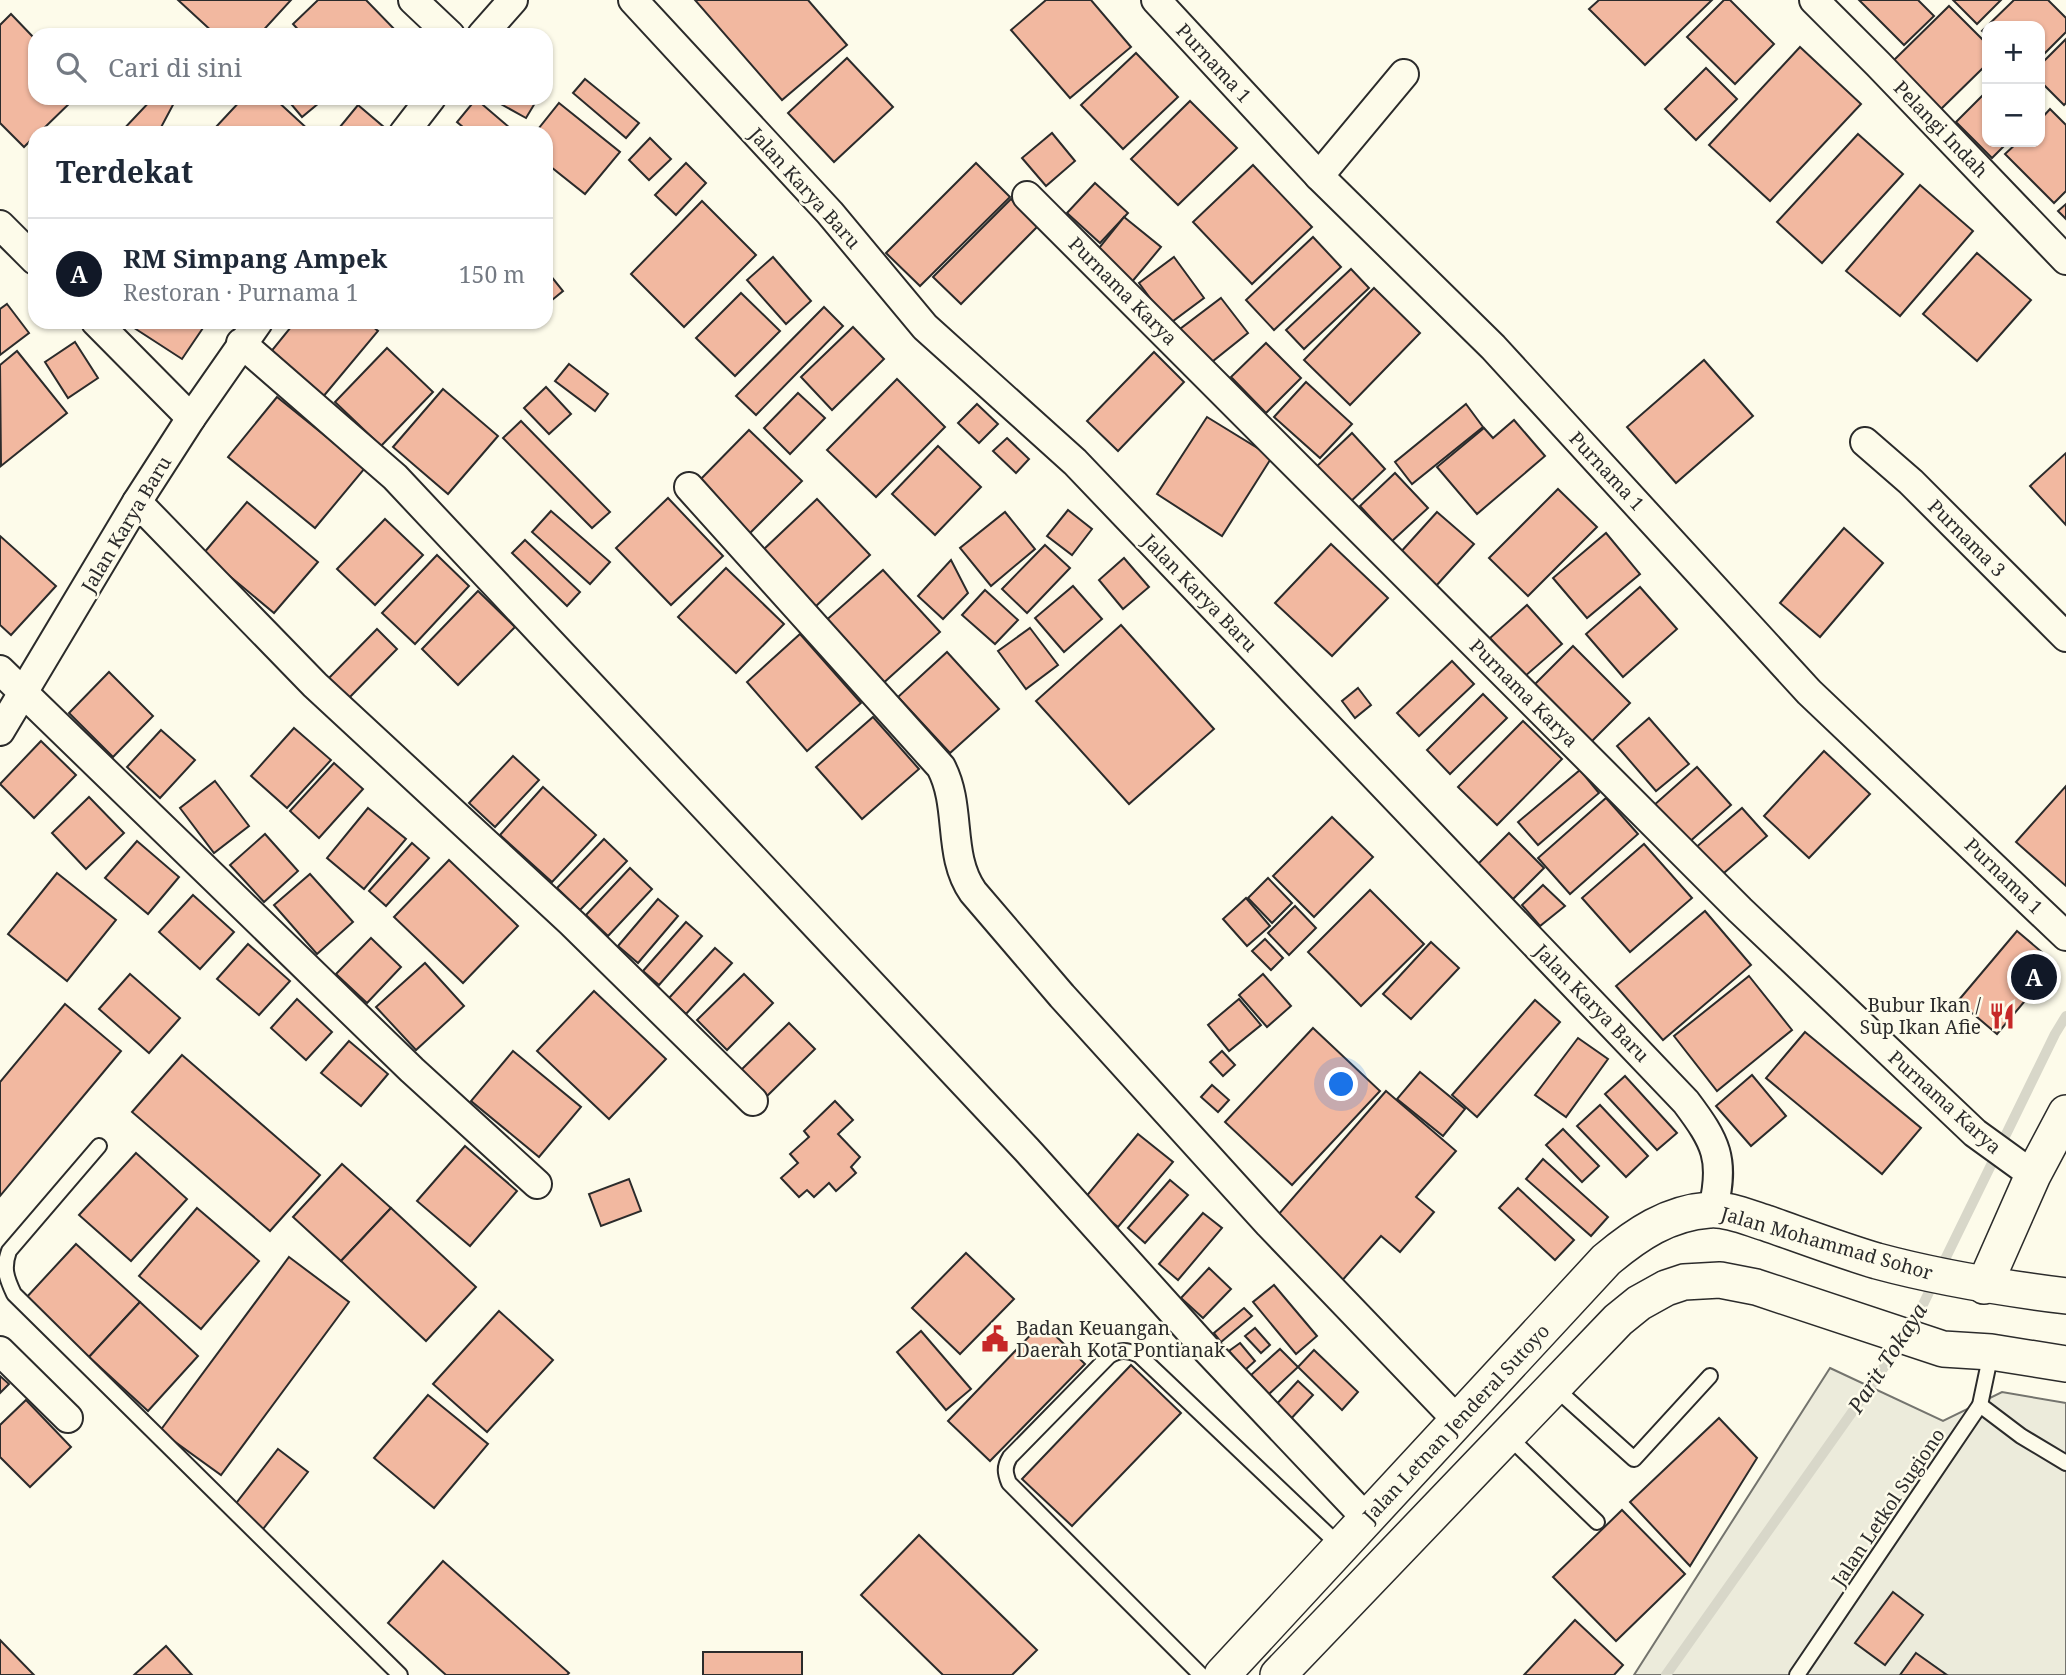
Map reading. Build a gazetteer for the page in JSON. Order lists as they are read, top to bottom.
{
  "streets": {
    "street": [
      "Purnama 1",
      "Pelangi Indah",
      "Jalan Karya Baru",
      "Purnama Karya",
      "Purnama 3",
      "Jalan Mohammad Sohor",
      "Jalan Letnan Jenderal Sutoyo"
    ],
    "lane": ["Jalan Letkol Sugiono"]
  },
  "crossings": [
    ["Jalan Karya Baru", "Jalan Mohammad Sohor"],
    ["Jalan Karya Baru", "Jalan Letnan Jenderal Sutoyo"],
    ["Jalan Mohammad Sohor", "Jalan Letnan Jenderal Sutoyo"]
  ],
  "water": ["Parit Tokaya"],
  "places": {
    "restaurant": ["Bubur Ikan / Sup Ikan Afie"],
    "public building": ["Badan Keuangan Daerah Kota Pontianak"]
  },
  "page": {
    "map_buttons": ["+", "−"],
    "search": "Cari di sini",
    "heading": "Terdekat",
    "list": [
      {
        "mark": "A",
        "name": "RM Simpang Ampek",
        "note": "Restoran · Purnama 1",
        "value": "150 m"
      }
    ],
    "pins": "A"
  }
}
